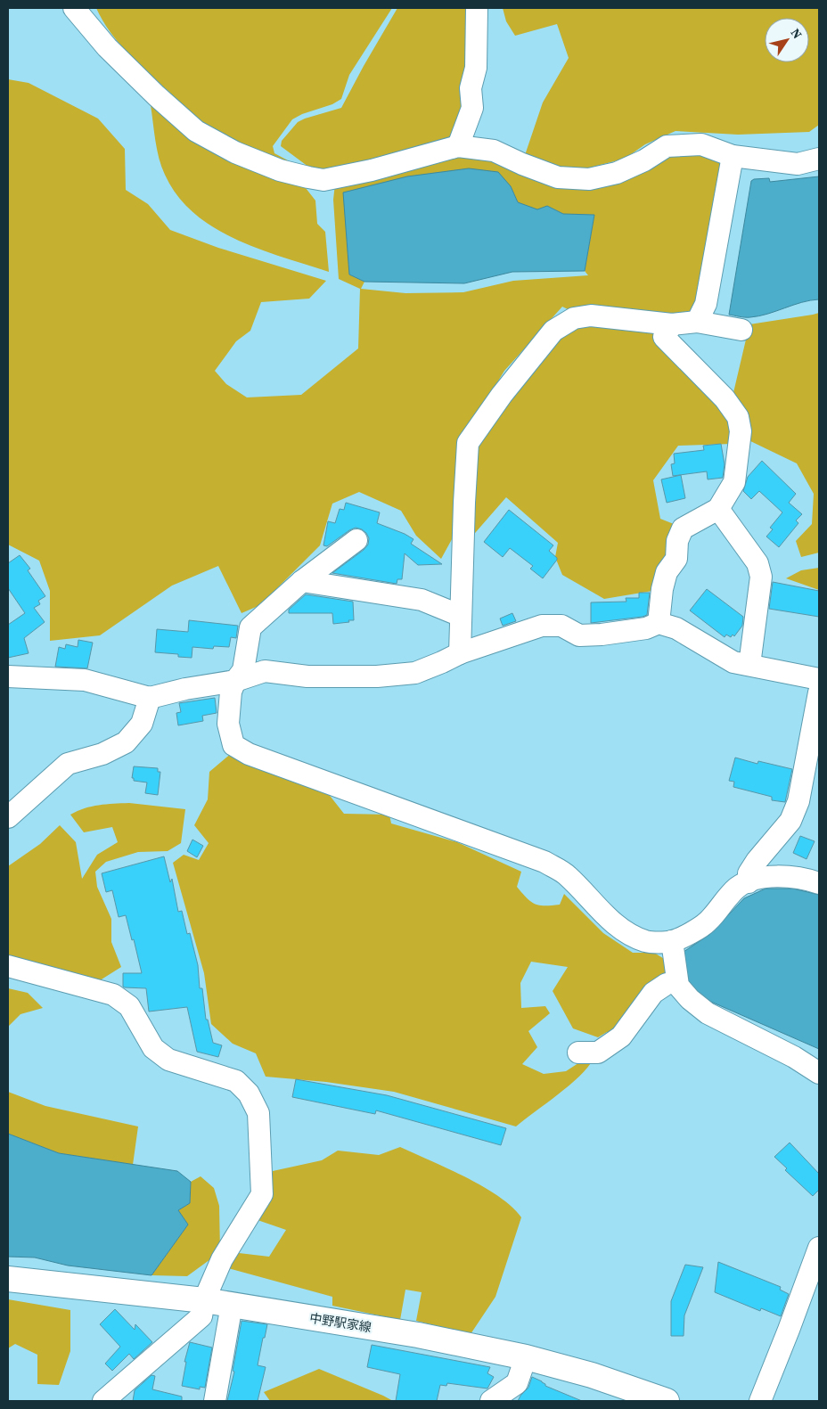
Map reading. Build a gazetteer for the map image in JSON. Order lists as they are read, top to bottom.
{
  "streets": {
    "main road": ["中野駅家線"]
  },
  "north": "top right"
}
